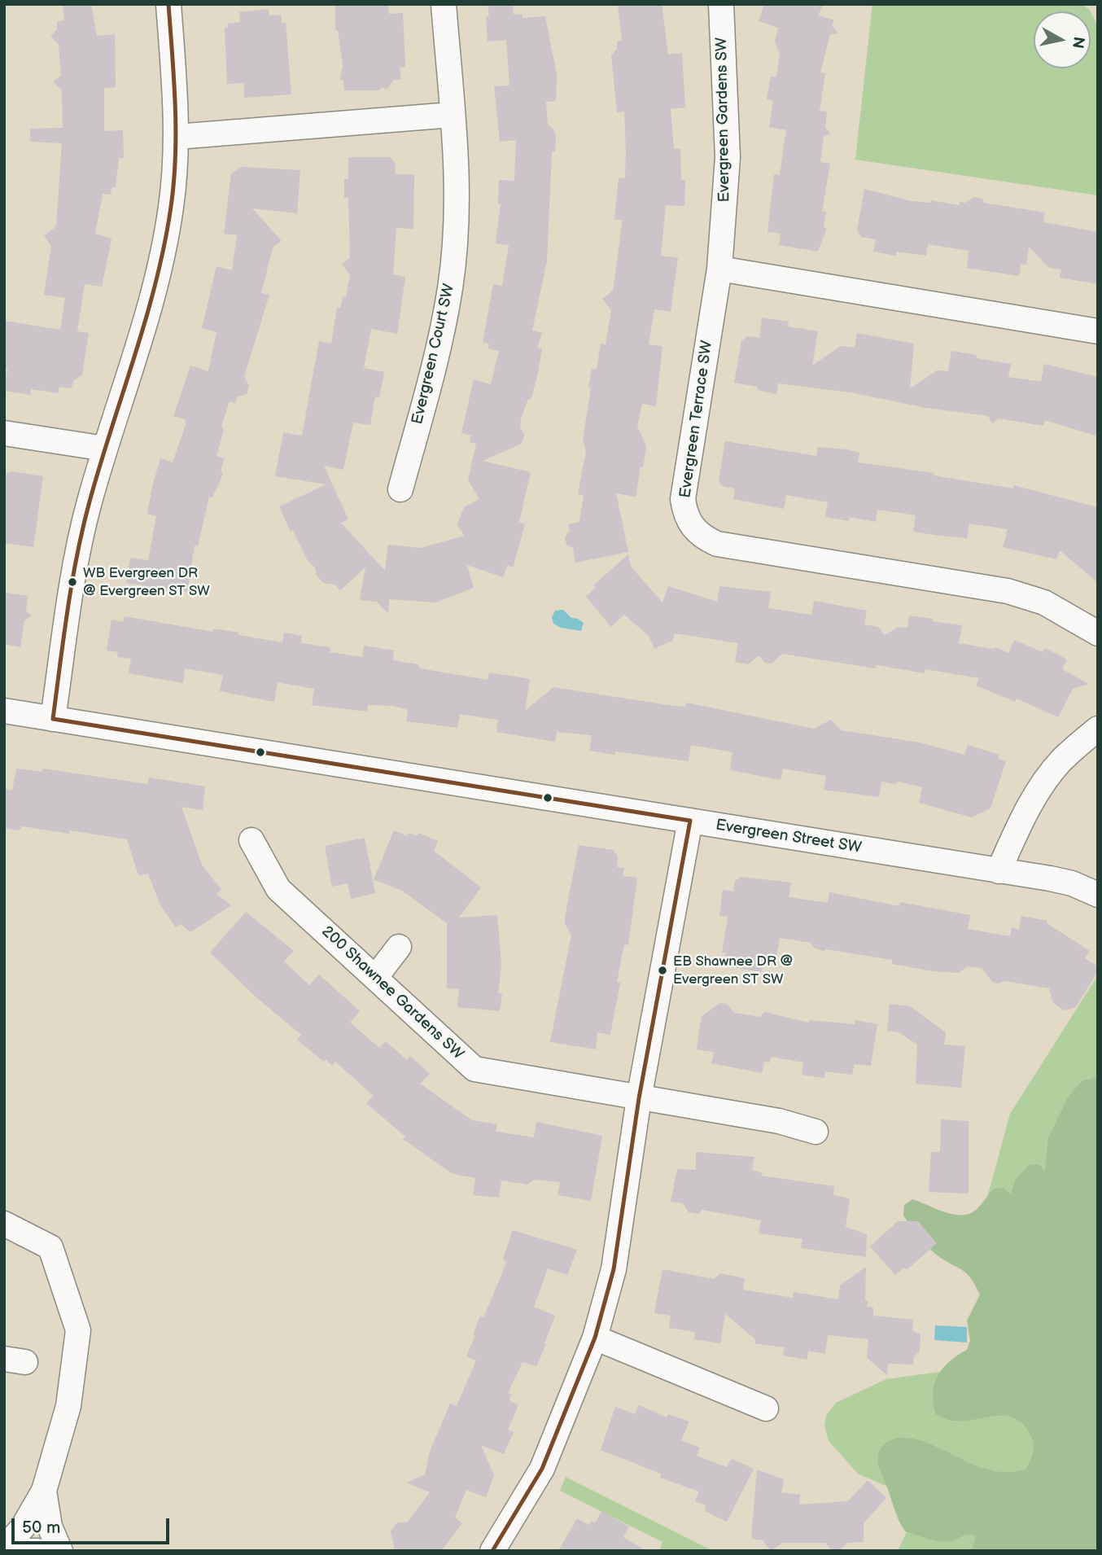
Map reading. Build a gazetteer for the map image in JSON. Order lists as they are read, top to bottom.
{
  "streets": {
    "street": [
      "Evergreen Gardens SW",
      "Evergreen Court SW",
      "Evergreen Terrace SW",
      "Evergreen Street SW",
      "200 Shawnee Gardens SW"
    ]
  },
  "crossings": [
    ["Evergreen Gardens SW", "Evergreen Terrace SW"]
  ],
  "places": ["WB Evergreen DR @ Evergreen ST SW", "EB Shawnee DR @ Evergreen ST SW"],
  "scale_bar": "50 m",
  "north": "right"
}
